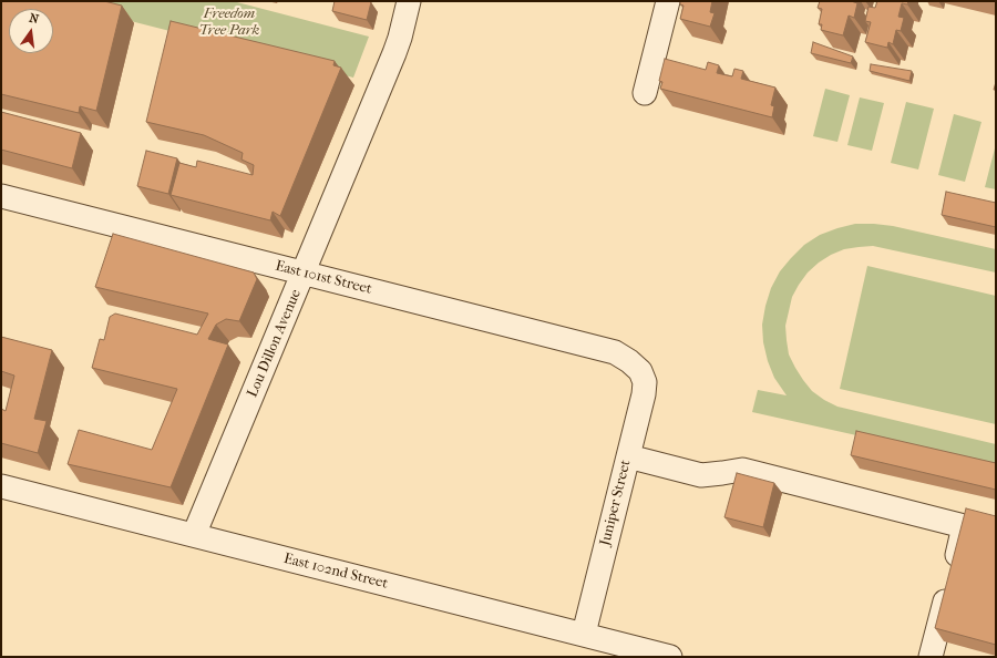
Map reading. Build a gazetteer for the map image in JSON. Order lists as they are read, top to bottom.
{
  "streets": {
    "street": [
      "East 101st Street",
      "Lou Dillon Avenue",
      "Juniper Street",
      "East 102nd Street"
    ]
  },
  "crossings": [
    ["East 101st Street", "Lou Dillon Avenue"],
    ["East 101st Street", "Juniper Street"],
    ["Lou Dillon Avenue", "East 102nd Street"],
    ["Juniper Street", "East 102nd Street"]
  ],
  "parks": ["Freedom Tree Park"],
  "north": "top"
}
